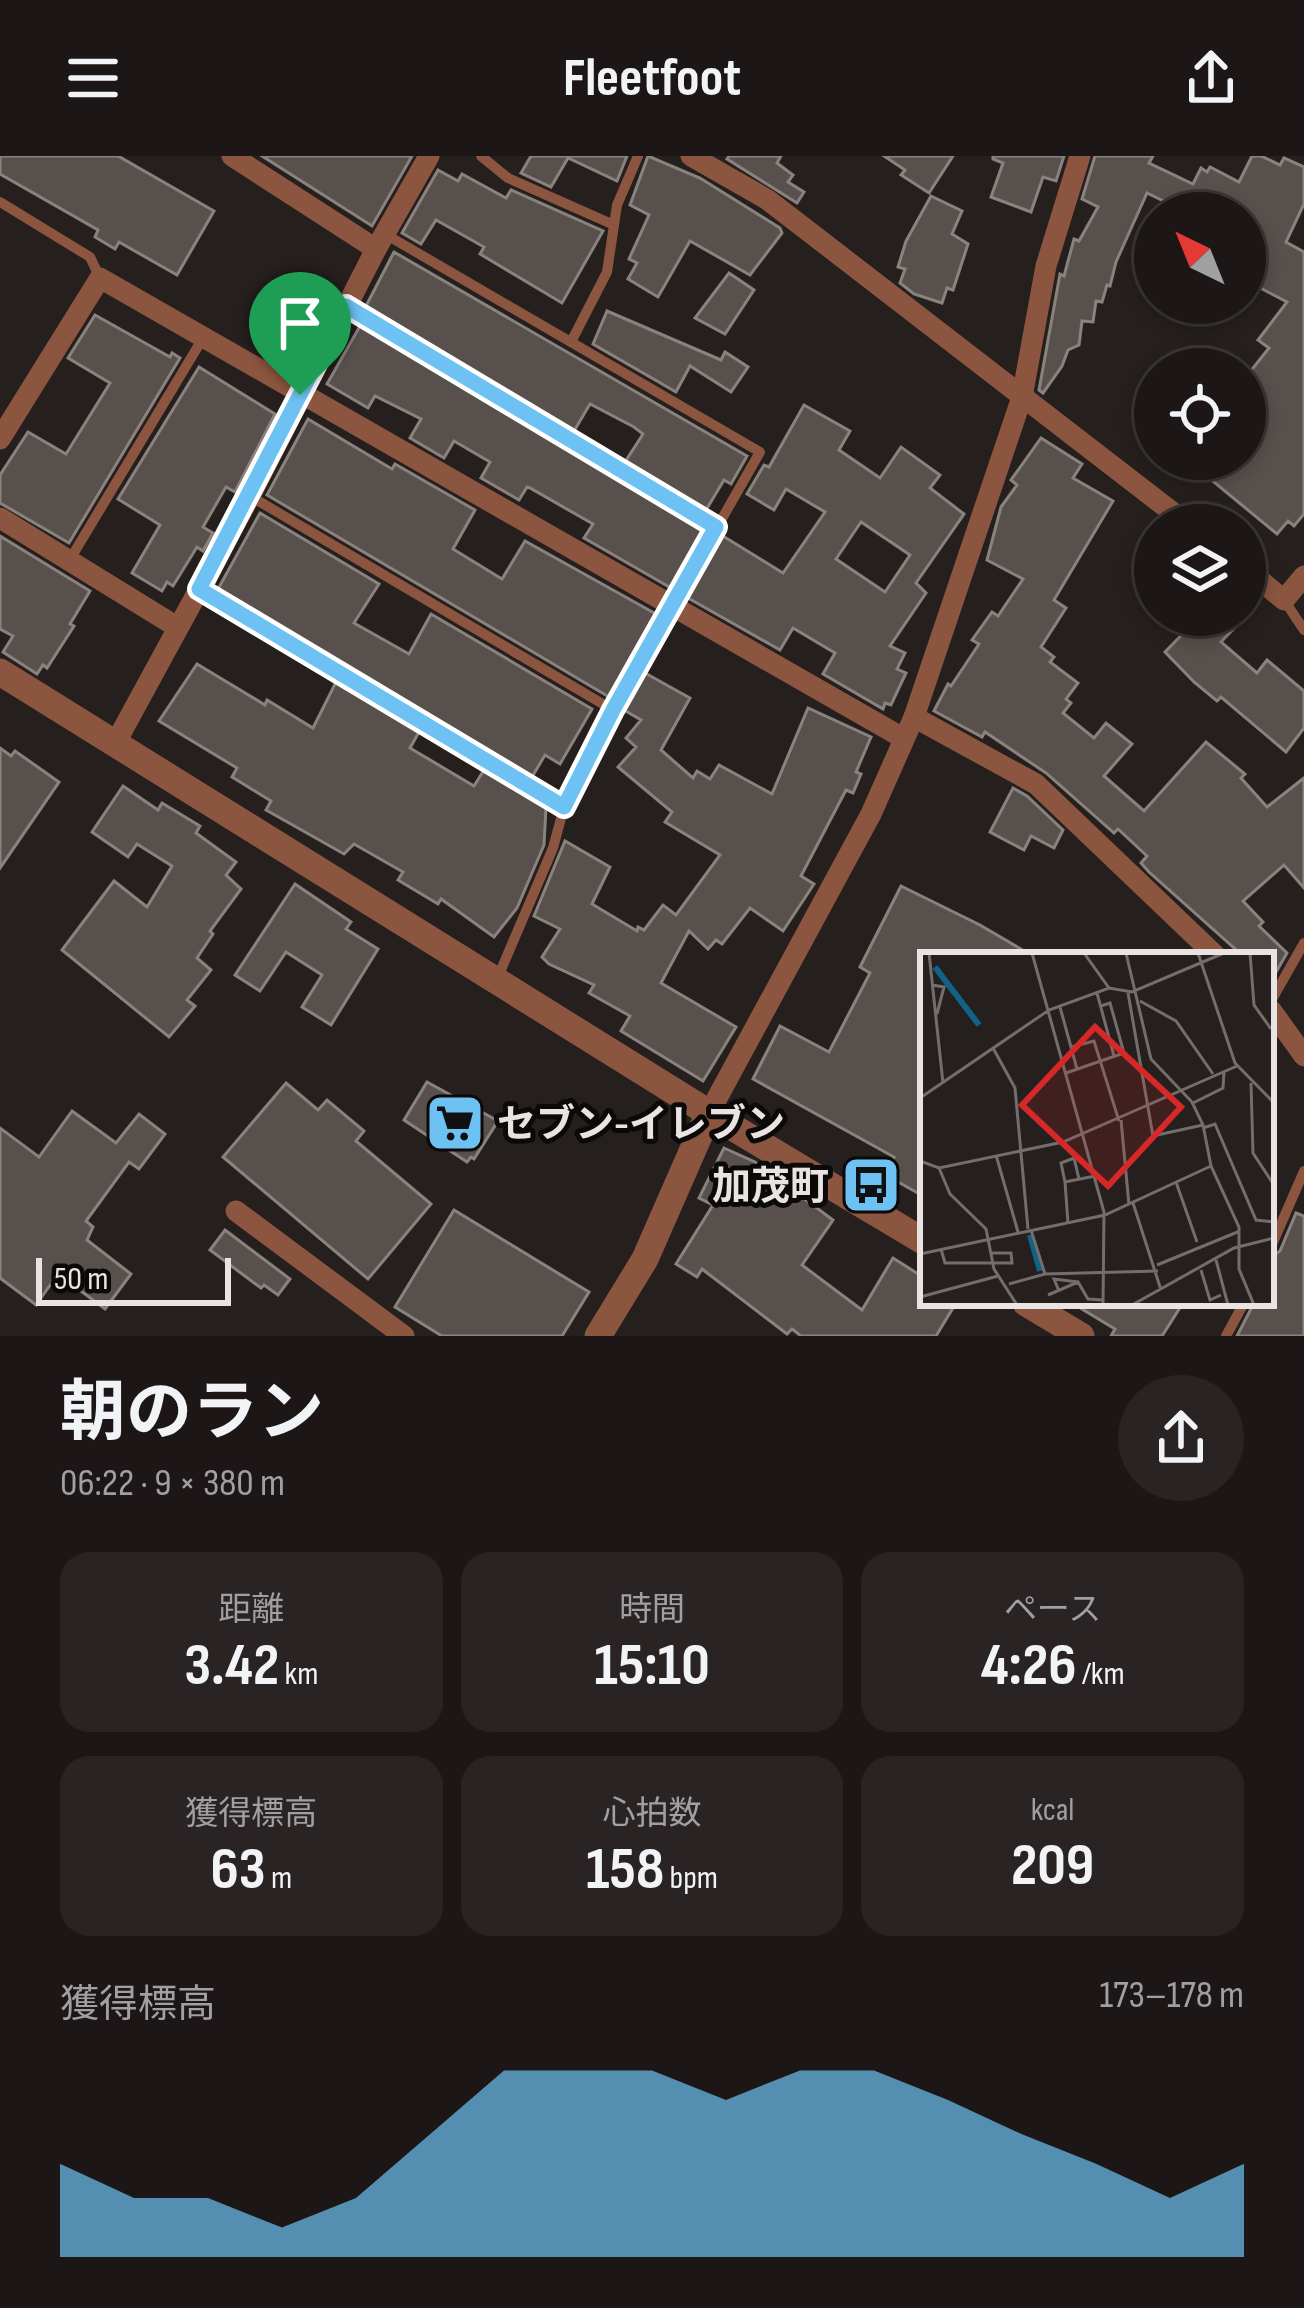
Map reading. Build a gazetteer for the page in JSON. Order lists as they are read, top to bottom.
{
  "places": {
    "supermarket": ["セブン-イレブン"],
    "bus stop": ["加茂町"]
  },
  "scale_bar": "50 m",
  "north": "top left",
  "page": {
    "header": "Fleetfoot",
    "scale": "50 m",
    "heading": ["朝のラン", "06:22 · 9 × 380 m"],
    "stats": [
      ["距離", "3.42 km"],
      ["時間", "15:10"],
      ["ペース", "4:26 /km"],
      ["獲得標高", "63 m"],
      ["心拍数", "158 bpm"],
      ["kcal", "209"]
    ],
    "chart": ["獲得標高", "173–178 m"]
  }
}
